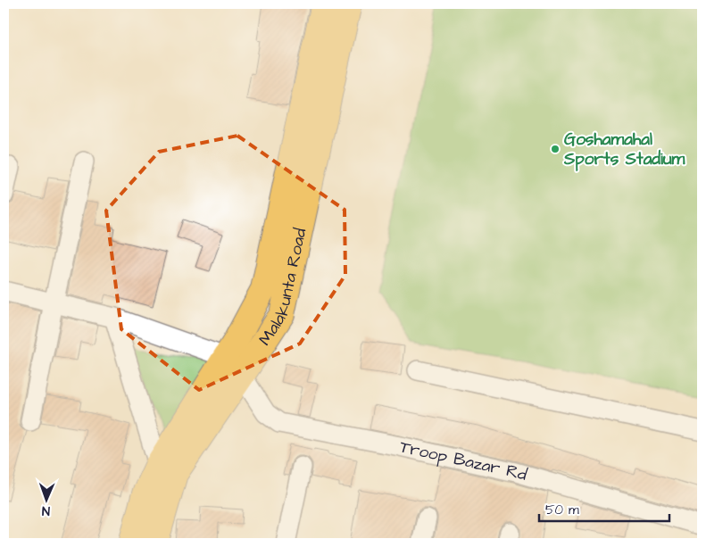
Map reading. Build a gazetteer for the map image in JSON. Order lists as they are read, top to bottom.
{
  "streets": {
    "main road": ["Malakunta Road"],
    "street": ["Troop Bazar Rd"]
  },
  "crossings": [
    ["Malakunta Road", "Troop Bazar Rd"]
  ],
  "places": ["Goshamahal Sports Stadium"],
  "scale_bar": "50 m",
  "north": "bottom"
}
